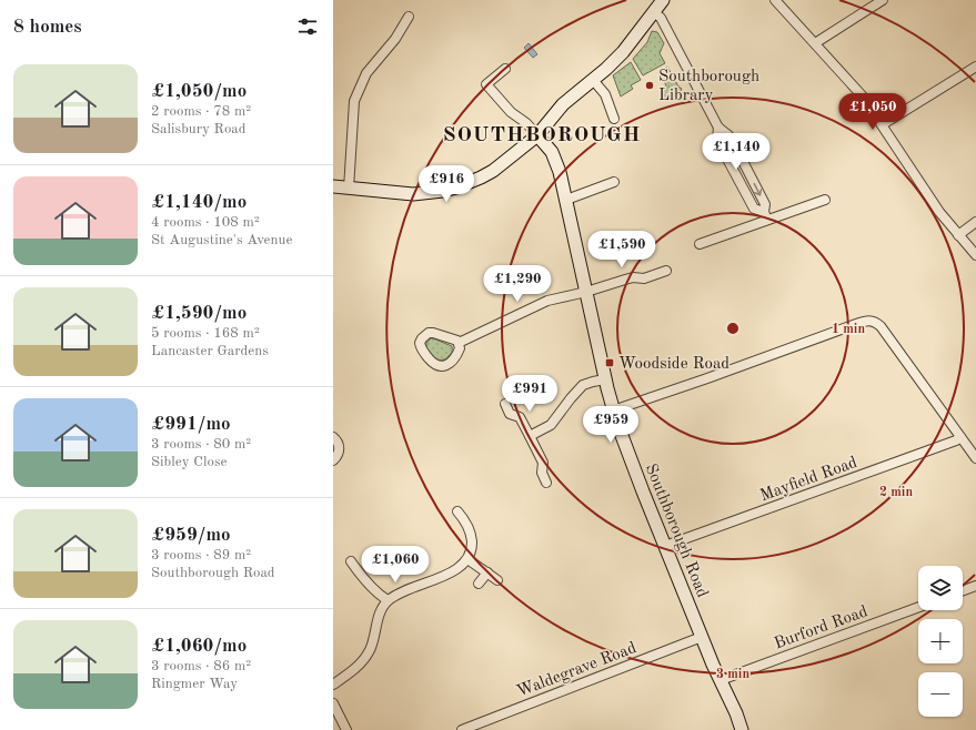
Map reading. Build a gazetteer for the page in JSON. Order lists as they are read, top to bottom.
{
  "streets": {
    "street": [
      "Mayfield Road",
      "Southborough Road",
      "Burford Road",
      "Waldegrave Road"
    ]
  },
  "crossings": [
    ["Mayfield Road", "Southborough Road"],
    ["Southborough Road", "Burford Road"],
    ["Southborough Road", "Waldegrave Road"]
  ],
  "districts": ["SOUTHBOROUGH"],
  "places": {
    "other": ["Southborough Library"],
    "transit": ["Woodside Road"]
  },
  "page": {
    "heading": "8 homes",
    "list": [
      {
        "name": "£1,050/mo",
        "note": "2 rooms · 78 m² · Salisbury Road"
      },
      {
        "name": "£1,140/mo",
        "note": "4 rooms · 108 m² · St Augustine's Avenue"
      },
      {
        "name": "£1,590/mo",
        "note": "5 rooms · 168 m² · Lancaster Gardens"
      },
      {
        "name": "£991/mo",
        "note": "3 rooms · 80 m² · Sibley Close"
      },
      {
        "name": "£959/mo",
        "note": "3 rooms · 89 m² · Southborough Road"
      },
      {
        "name": "£1,060/mo",
        "note": "3 rooms · 86 m² · Ringmer Way"
      }
    ],
    "price": [
      "£1,050",
      "£1,140",
      "£916",
      "£1,590",
      "£1,290",
      "£991",
      "£959",
      "£1,060"
    ],
    "map_buttons": ["+", "−"]
  },
  "rings": ["1 min", "2 min", "3 min"]
}
